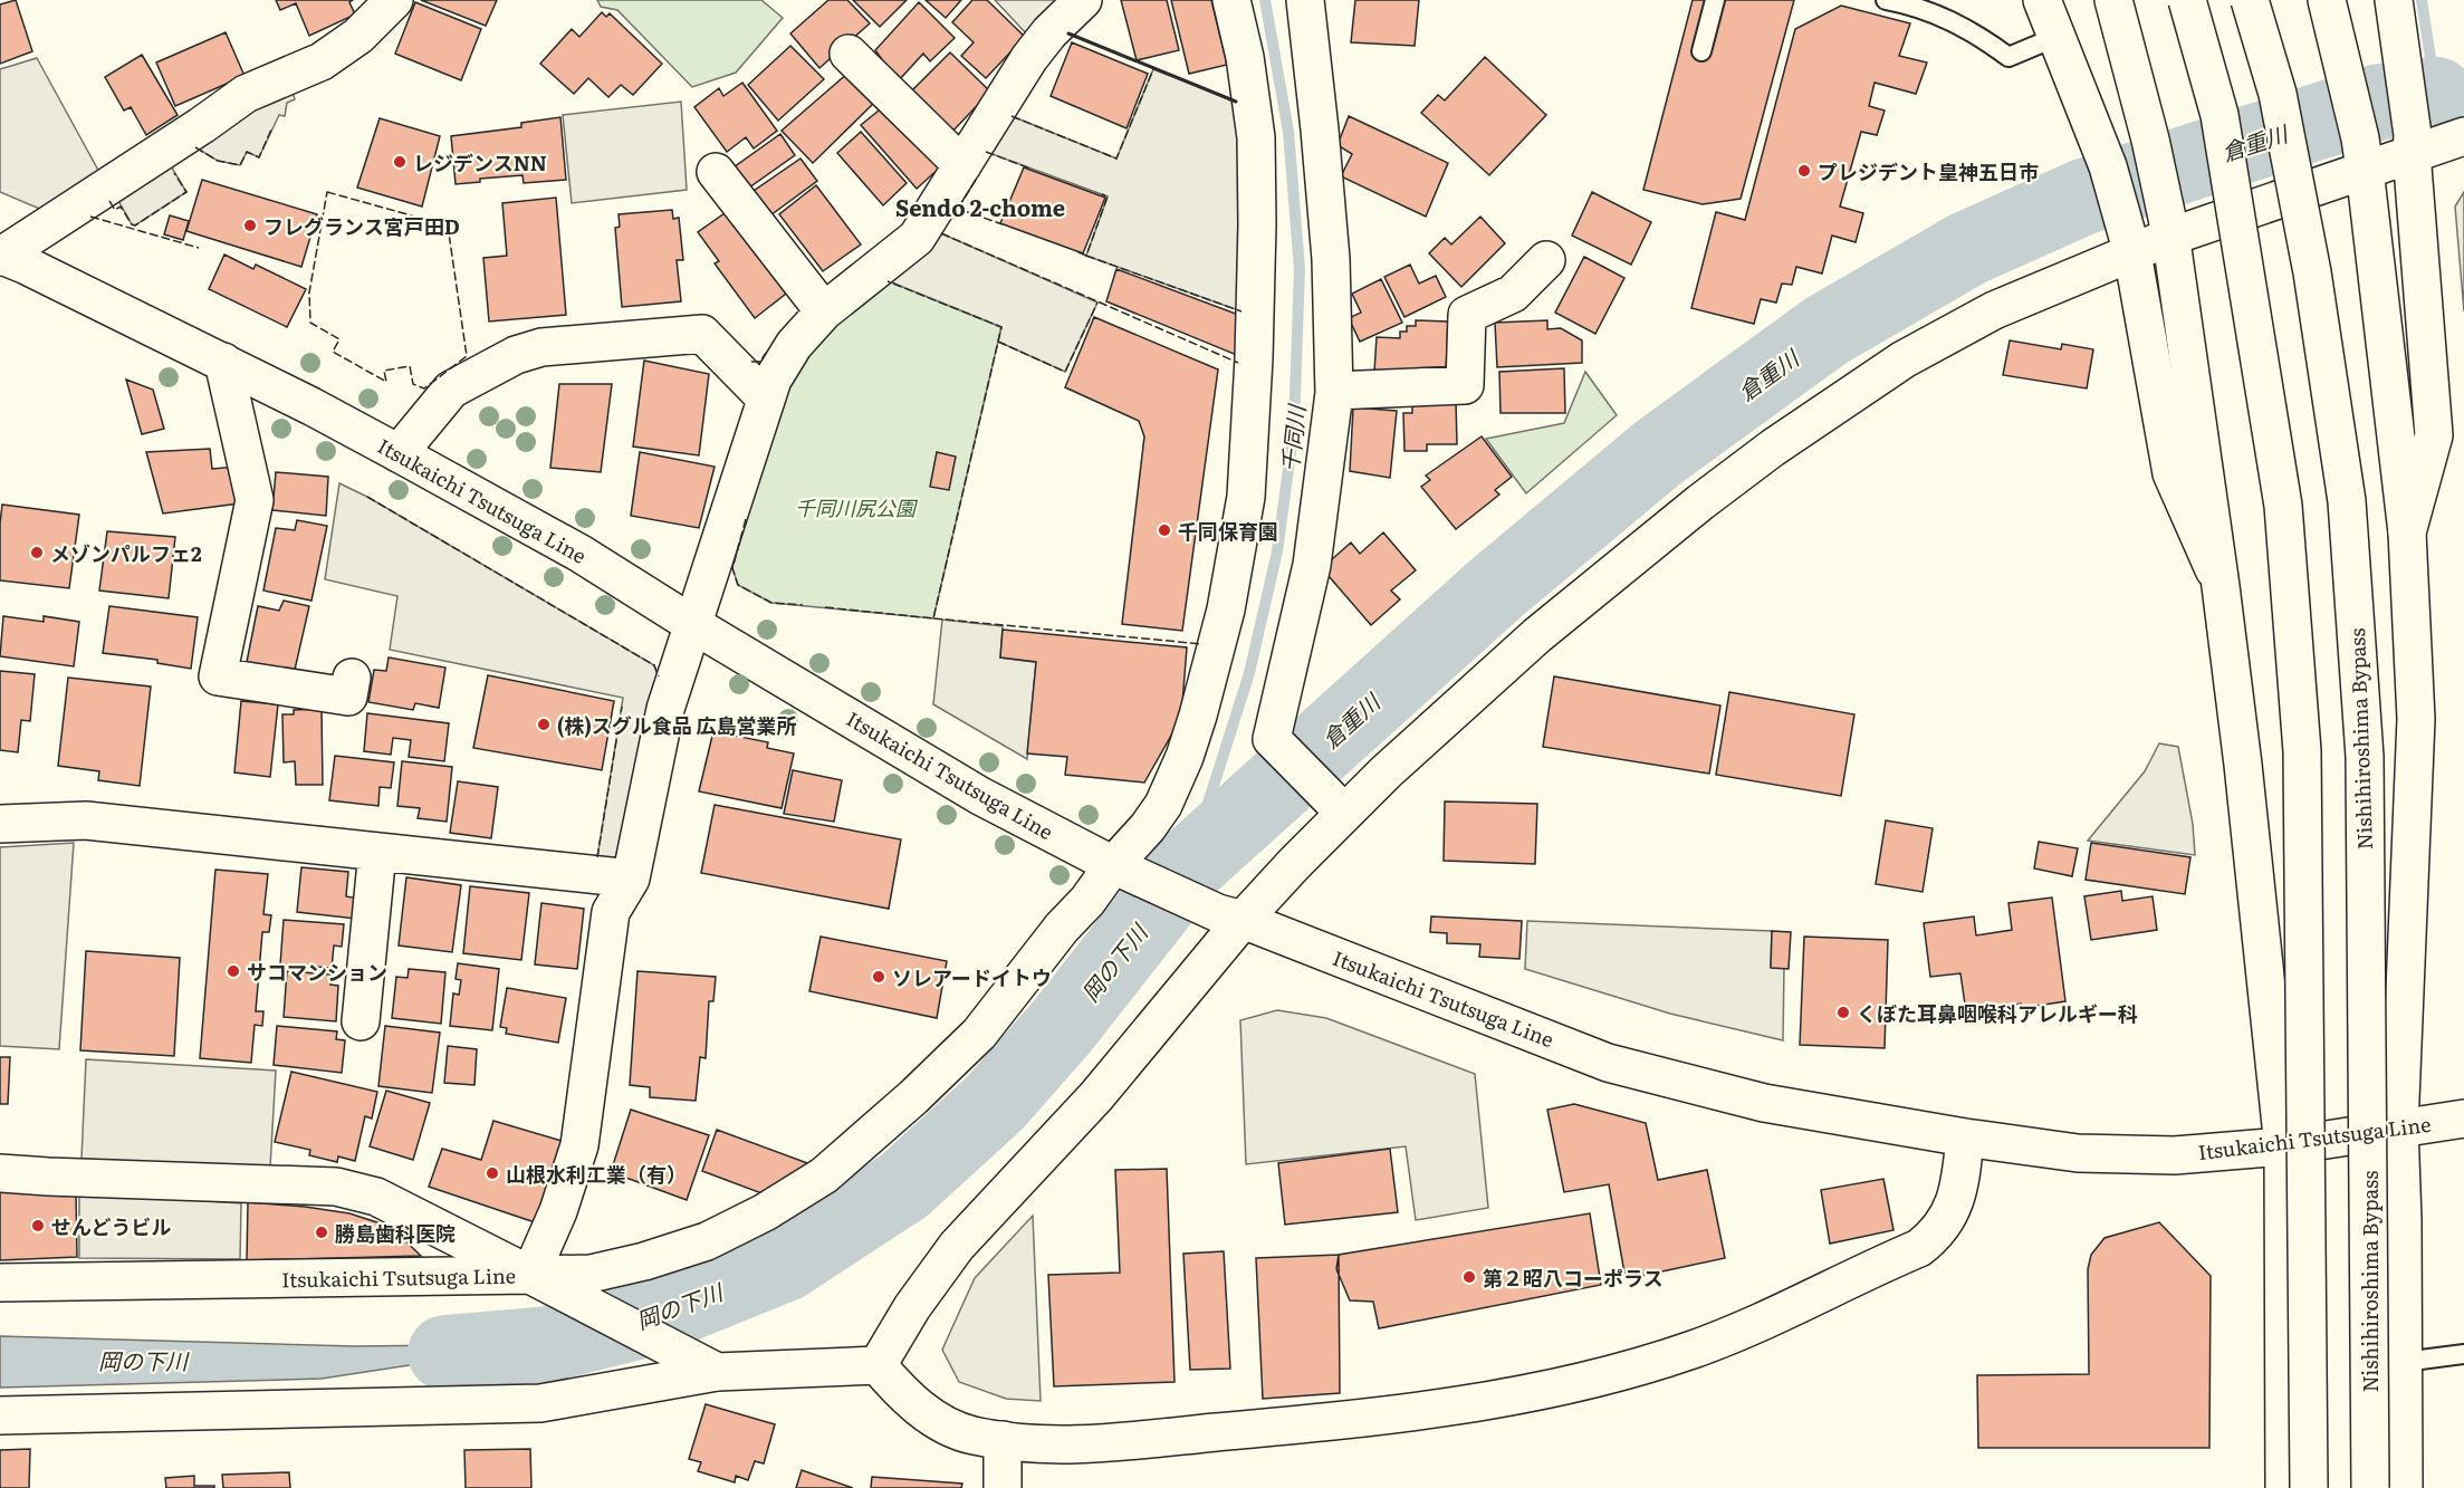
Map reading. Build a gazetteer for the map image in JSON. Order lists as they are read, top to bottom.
{
  "streets": {
    "main road": ["Itsukaichi Tsutsuga Line", "Nishihiroshima Bypass"]
  },
  "crossings": [
    ["Itsukaichi Tsutsuga Line", "Nishihiroshima Bypass"]
  ],
  "districts": ["Sendo 2-chome"],
  "water": ["倉重川", "千同川", "岡の下川"],
  "parks": ["千同川尻公園"],
  "places": [
    "レジデンスNN",
    "プレジデント皇神五日市",
    "フレグランス宮戸田D",
    "千同保育園",
    "メゾンパルフェ2",
    "(株)スグル食品 広島営業所",
    "サコマンション",
    "ソレアードイトウ",
    "くぼた耳鼻咽喉科アレルギー科",
    "山根水利工業（有）",
    "せんどうビル",
    "勝島歯科医院",
    "第２昭八コーポラス"
  ]
}
